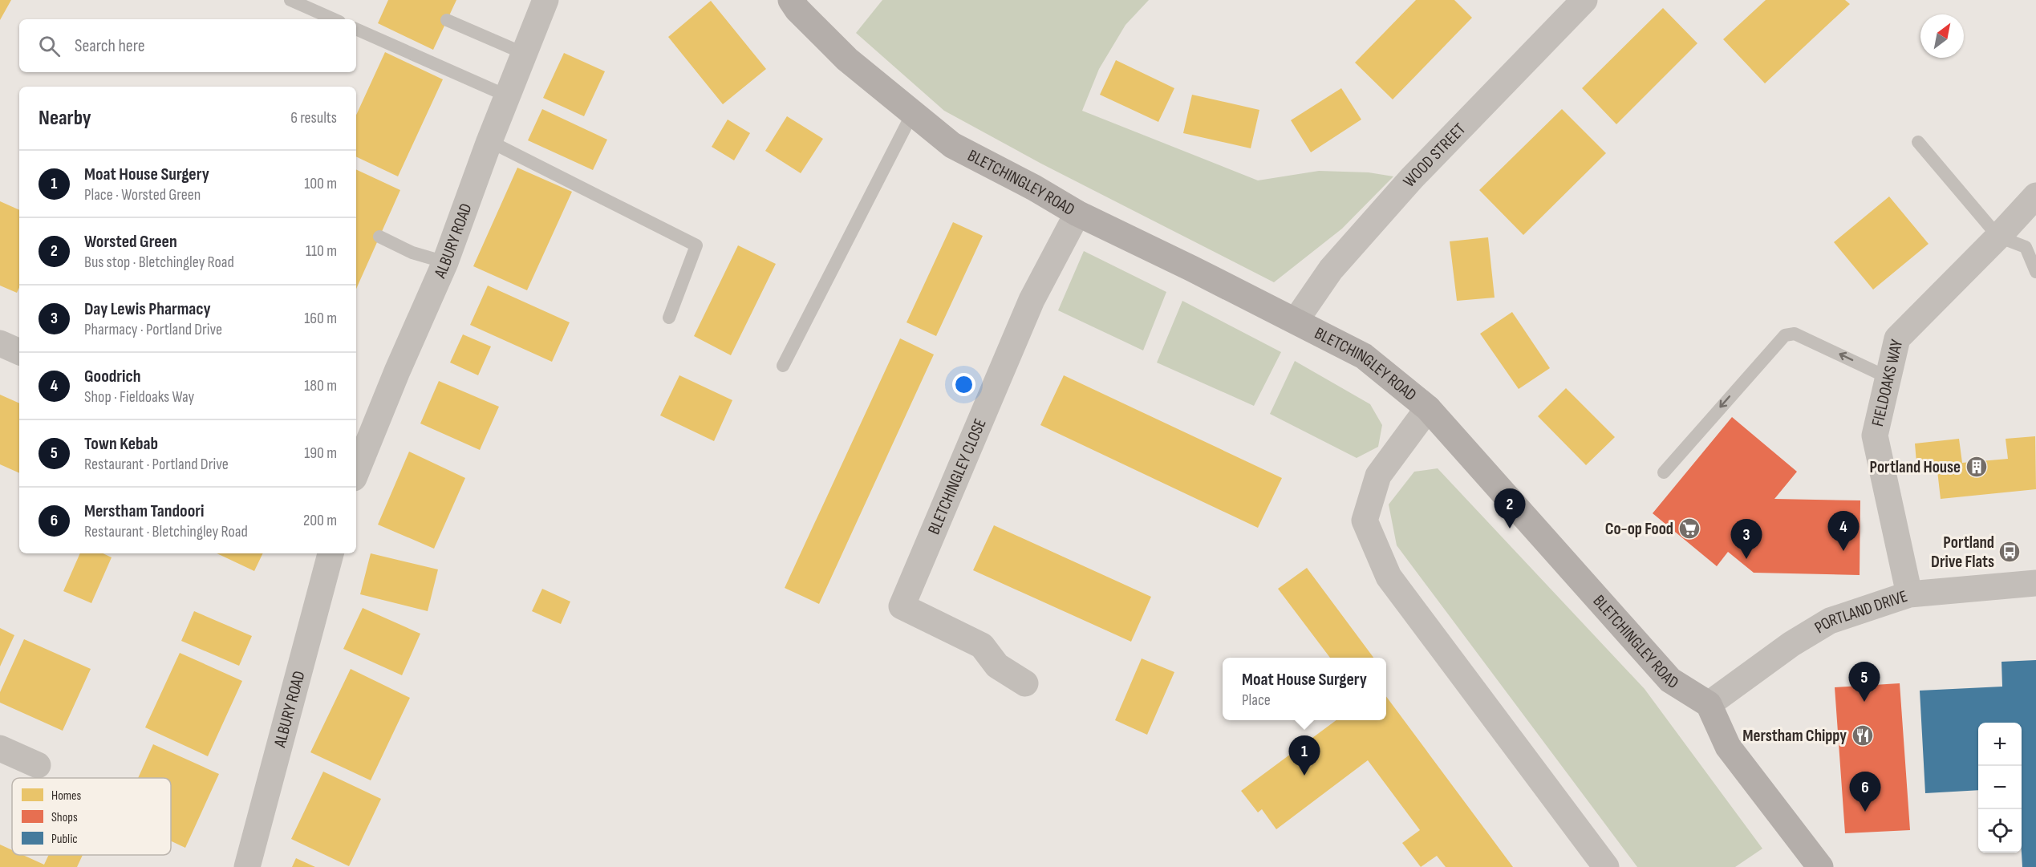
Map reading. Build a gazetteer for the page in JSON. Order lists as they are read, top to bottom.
{
  "streets": {
    "street": [
      "WOOD STREET",
      "BLETCHINGLEY ROAD",
      "ALBURY ROAD",
      "FIELDOAKS WAY",
      "BLETCHINGLEY CLOSE",
      "PORTLAND DRIVE"
    ]
  },
  "crossings": [
    ["WOOD STREET", "BLETCHINGLEY ROAD"],
    ["BLETCHINGLEY ROAD", "BLETCHINGLEY CLOSE"],
    ["BLETCHINGLEY ROAD", "PORTLAND DRIVE"],
    ["FIELDOAKS WAY", "PORTLAND DRIVE"]
  ],
  "places": {
    "building": ["Portland House"],
    "supermarket": ["Co-op Food"],
    "bus stop": ["Portland Drive Flats"],
    "restaurant": ["Merstham Chippy"]
  },
  "legend": ["Homes", "Shops", "Public"],
  "north": "top right",
  "page": {
    "search": "Search here",
    "heading": ["Nearby", "6 results"],
    "list": [
      {
        "mark": "1",
        "name": "Moat House Surgery",
        "note": "Place · Worsted Green",
        "value": "100 m"
      },
      {
        "mark": "2",
        "name": "Worsted Green",
        "note": "Bus stop · Bletchingley Road",
        "value": "110 m"
      },
      {
        "mark": "3",
        "name": "Day Lewis Pharmacy",
        "note": "Pharmacy · Portland Drive",
        "value": "160 m"
      },
      {
        "mark": "4",
        "name": "Goodrich",
        "note": "Shop · Fieldoaks Way",
        "value": "180 m"
      },
      {
        "mark": "5",
        "name": "Town Kebab",
        "note": "Restaurant · Portland Drive",
        "value": "190 m"
      },
      {
        "mark": "6",
        "name": "Merstham Tandoori",
        "note": "Restaurant · Bletchingley Road",
        "value": "200 m"
      }
    ],
    "pins": [
      "2",
      "4",
      "3",
      "5",
      "1",
      "6"
    ],
    "popup": ["Moat House Surgery", "Place"],
    "map_buttons": ["+", "−"]
  }
}
